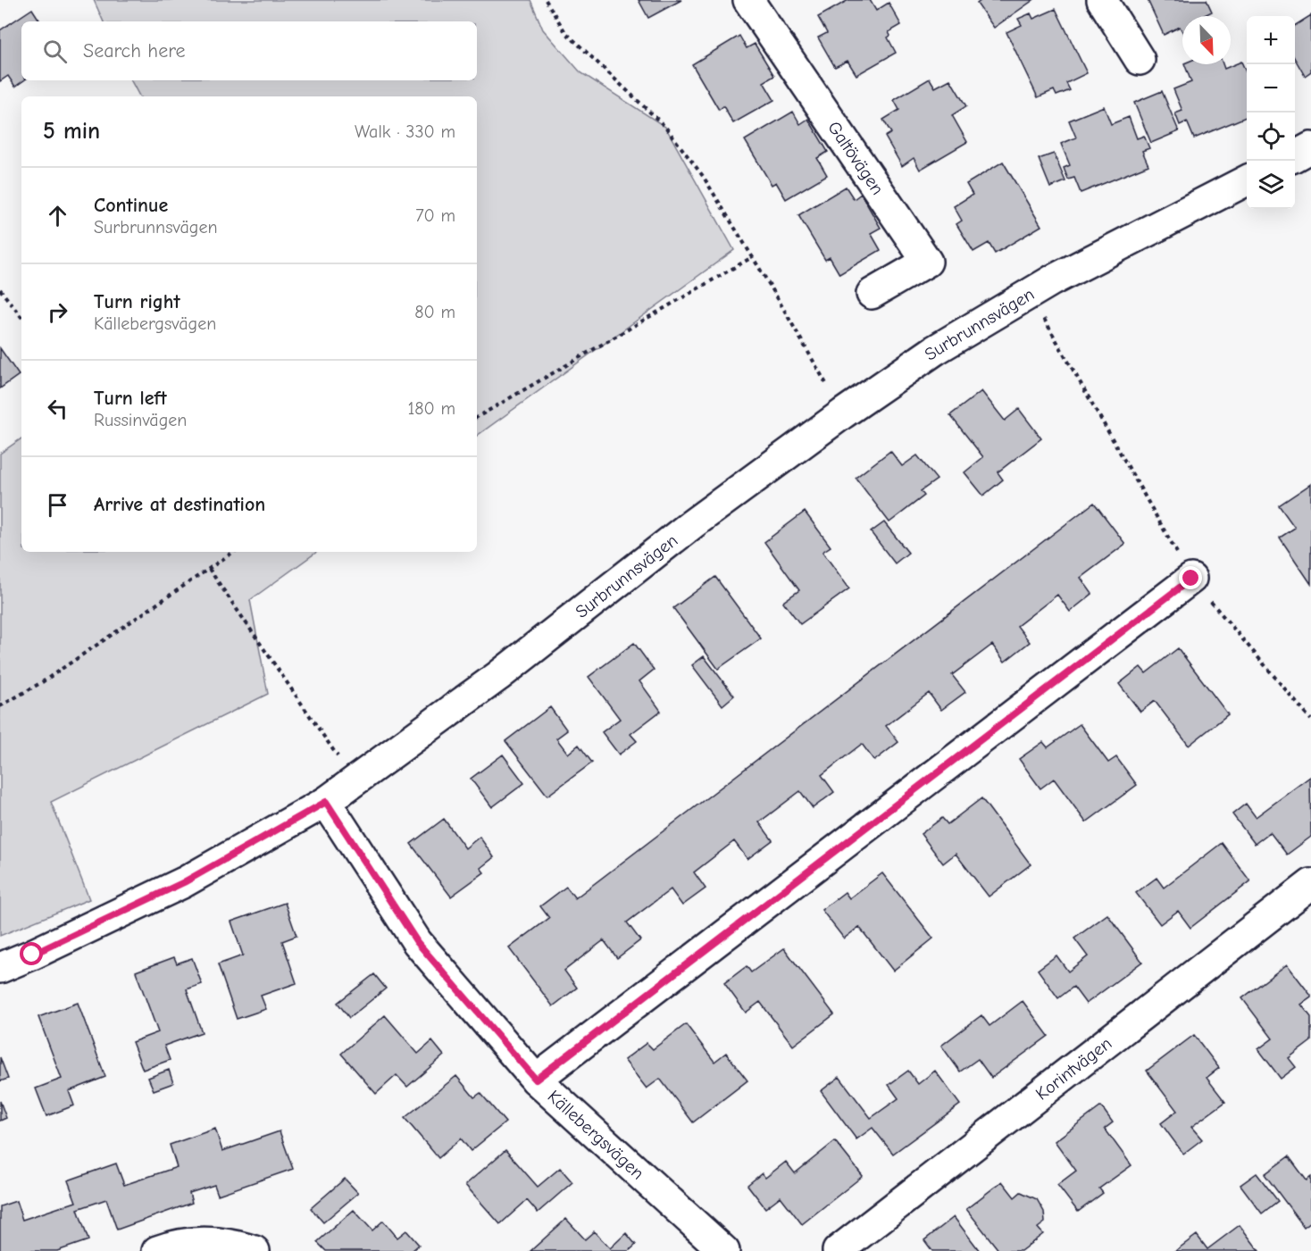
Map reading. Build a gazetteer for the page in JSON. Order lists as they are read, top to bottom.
{
  "streets": {
    "street": [
      "Galtövägen",
      "Surbrunnsvägen",
      "Korintvägen",
      "Källebergsvägen"
    ]
  },
  "crossings": [
    ["Surbrunnsvägen", "Källebergsvägen"]
  ],
  "north": "bottom right",
  "page": {
    "map_buttons": ["+", "−"],
    "search": "Search here",
    "heading": ["5 min", "Walk · 330 m"],
    "list": [
      ["Continue", "Surbrunnsvägen", "70 m"],
      ["Turn right", "Källebergsvägen", "80 m"],
      ["Turn left", "Russinvägen", "180 m"],
      "Arrive at destination"
    ]
  }
}
